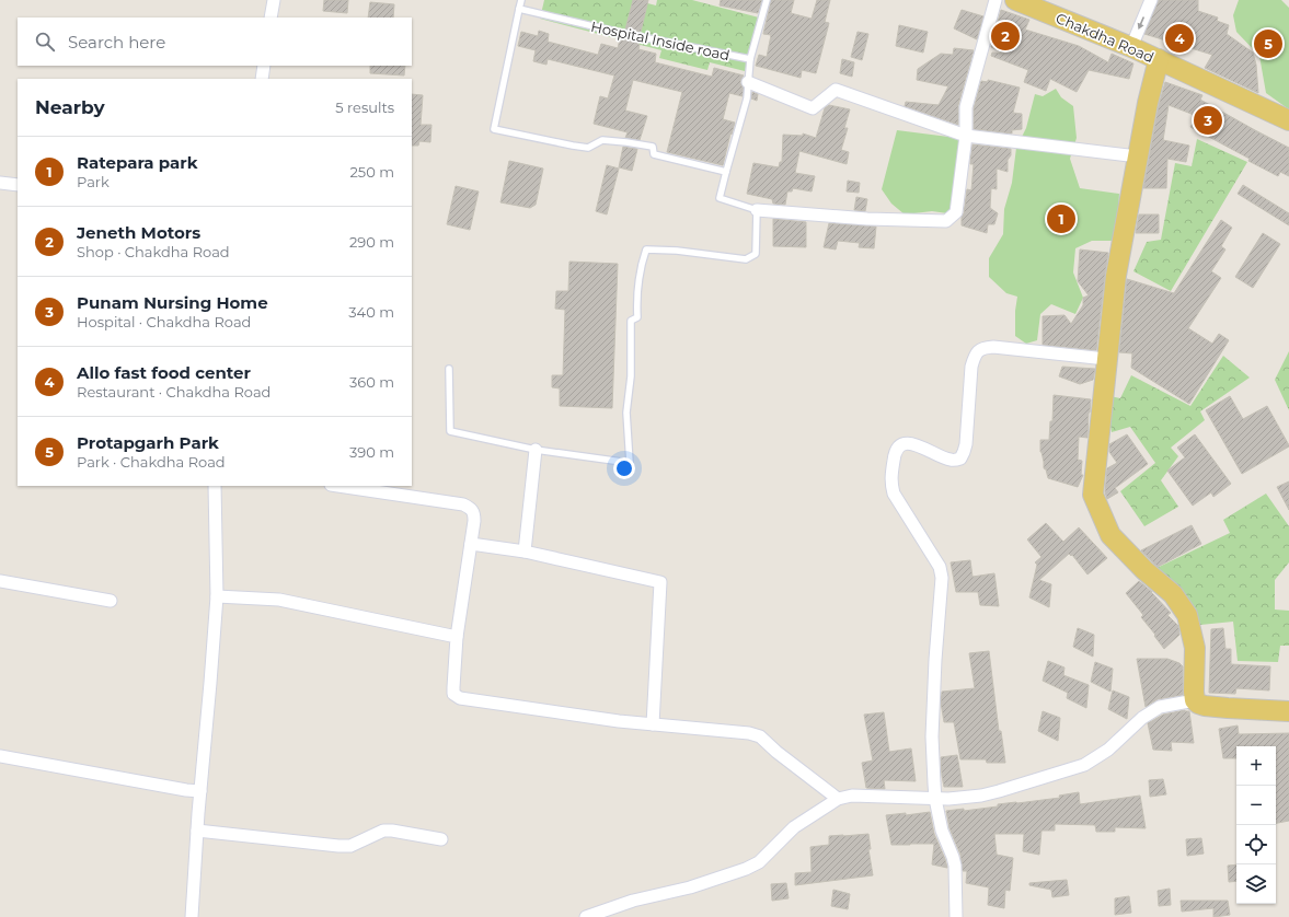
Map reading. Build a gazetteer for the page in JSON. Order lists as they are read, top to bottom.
{
  "streets": {
    "main road": ["Chakdha Road"],
    "lane": ["Hospital Inside road"]
  },
  "page": {
    "search": "Search here",
    "pins": [
      "2",
      "4",
      "5",
      "3",
      "1"
    ],
    "heading": ["Nearby", "5 results"],
    "list": [
      {
        "mark": "1",
        "name": "Ratepara park",
        "note": "Park",
        "value": "250 m"
      },
      {
        "mark": "2",
        "name": "Jeneth Motors",
        "note": "Shop · Chakdha Road",
        "value": "290 m"
      },
      {
        "mark": "3",
        "name": "Punam Nursing Home",
        "note": "Hospital · Chakdha Road",
        "value": "340 m"
      },
      {
        "mark": "4",
        "name": "Allo fast food center",
        "note": "Restaurant · Chakdha Road",
        "value": "360 m"
      },
      {
        "mark": "5",
        "name": "Protapgarh Park",
        "note": "Park · Chakdha Road",
        "value": "390 m"
      }
    ],
    "map_buttons": ["+", "−"]
  }
}
